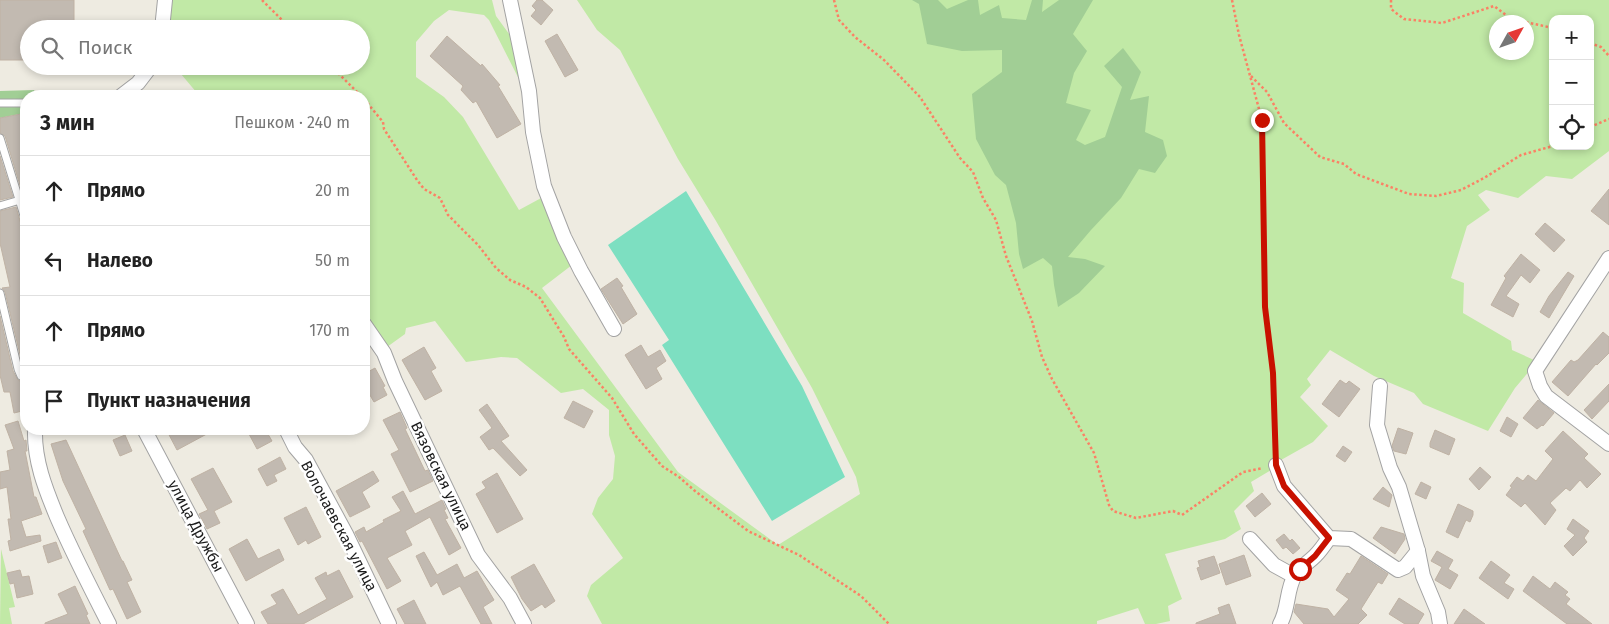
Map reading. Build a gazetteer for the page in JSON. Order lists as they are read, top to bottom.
{
  "streets": {
    "street": ["Вязовская улица", "улица Дружбы", "Волочаевская улица"]
  },
  "north": "top right",
  "page": {
    "map_buttons": ["+", "−"],
    "search": "Поиск",
    "heading": ["3 мин", "Пешком · 240 m"],
    "list": [
      ["Прямо", "20 m"],
      ["Налево", "50 m"],
      ["Прямо", "170 m"],
      "Пункт назначения"
    ]
  }
}
